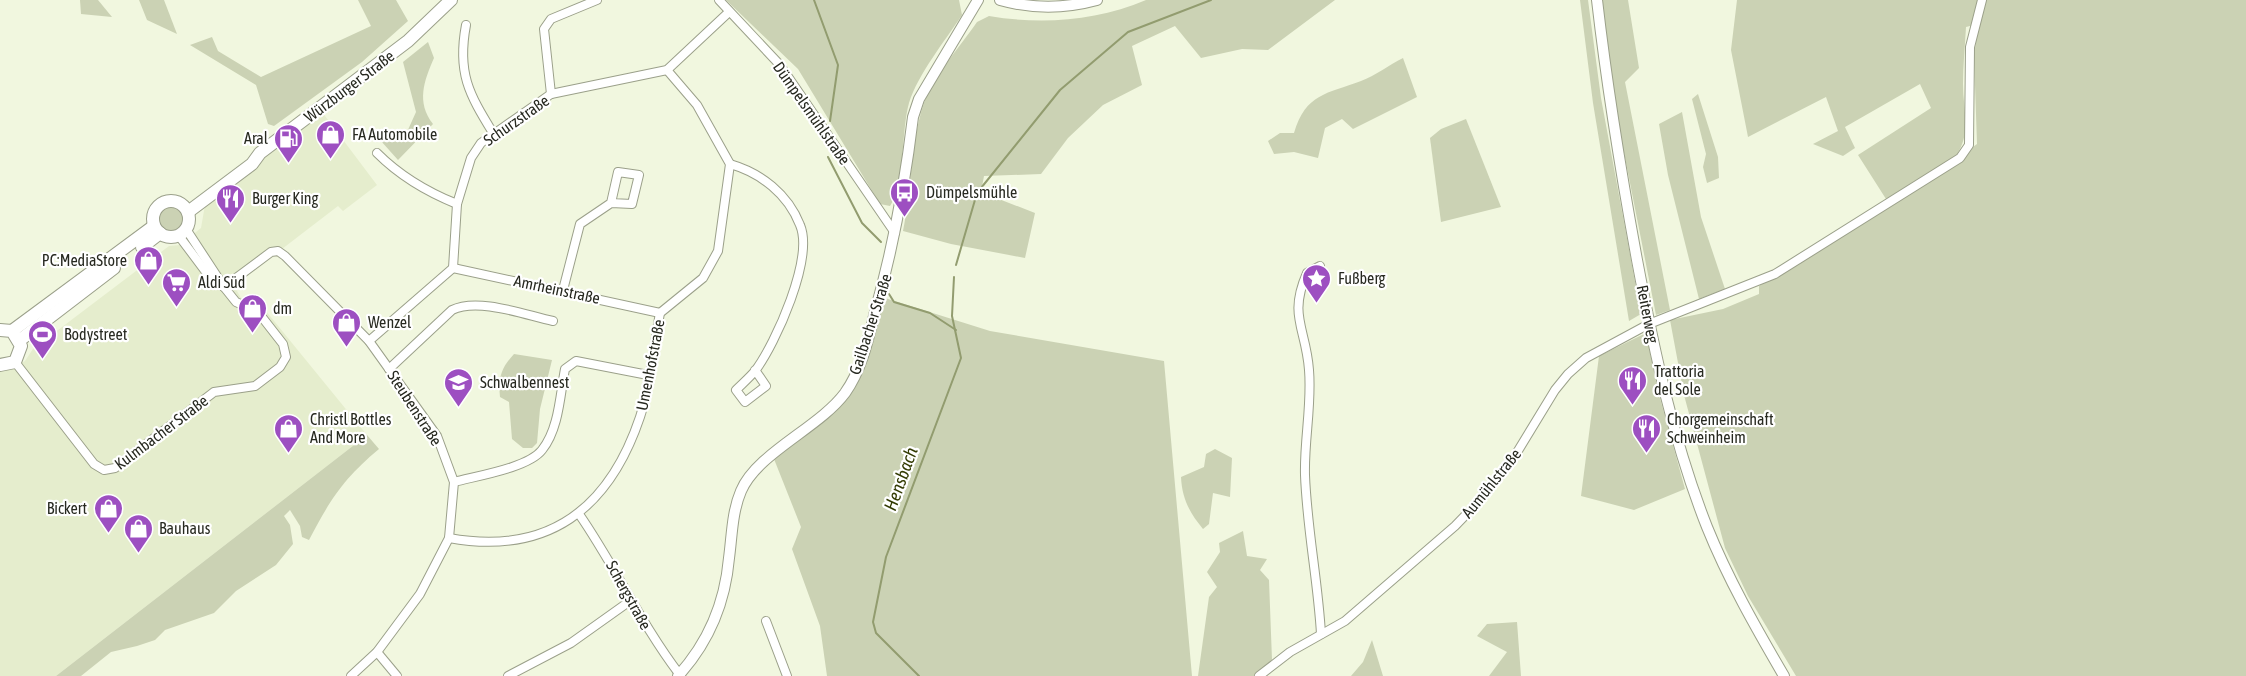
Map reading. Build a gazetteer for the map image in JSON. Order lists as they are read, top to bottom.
{
  "streets": {
    "main road": ["Würzburger Straße"],
    "street": [
      "Dümpelsmühlstraße",
      "Schurzstraße",
      "Amrheinstraße",
      "Reiterweg",
      "Gailbacher Straße",
      "Umenhofstraße",
      "Steubenstraße",
      "Kulmbacher Straße",
      "Aumühlstraße",
      "Schergstraße"
    ]
  },
  "crossings": [
    ["Würzburger Straße", "Kulmbacher Straße"],
    ["Dümpelsmühlstraße", "Gailbacher Straße"],
    ["Schurzstraße", "Amrheinstraße"],
    ["Amrheinstraße", "Umenhofstraße"],
    ["Reiterweg", "Aumühlstraße"],
    ["Gailbacher Straße", "Schergstraße"],
    ["Umenhofstraße", "Steubenstraße"],
    ["Umenhofstraße", "Schergstraße"],
    ["Steubenstraße", "Kulmbacher Straße"]
  ],
  "water": ["Hensbach"],
  "places": {
    "shop": [
      "FA Automobile",
      "PC:MediaStore",
      "dm",
      "Wenzel",
      "Christl Bottles And More",
      "Bickert",
      "Bauhaus"
    ],
    "fuel station": ["Aral"],
    "bus stop": ["Dümpelsmühle"],
    "restaurant": ["Burger King", "Trattoria del Sole", "Chorgemeinschaft Schweinheim"],
    "place": ["Fußberg"],
    "supermarket": ["Aldi Süd"],
    "sports": ["Bodystreet"],
    "school or university": ["Schwalbennest"]
  }
}
